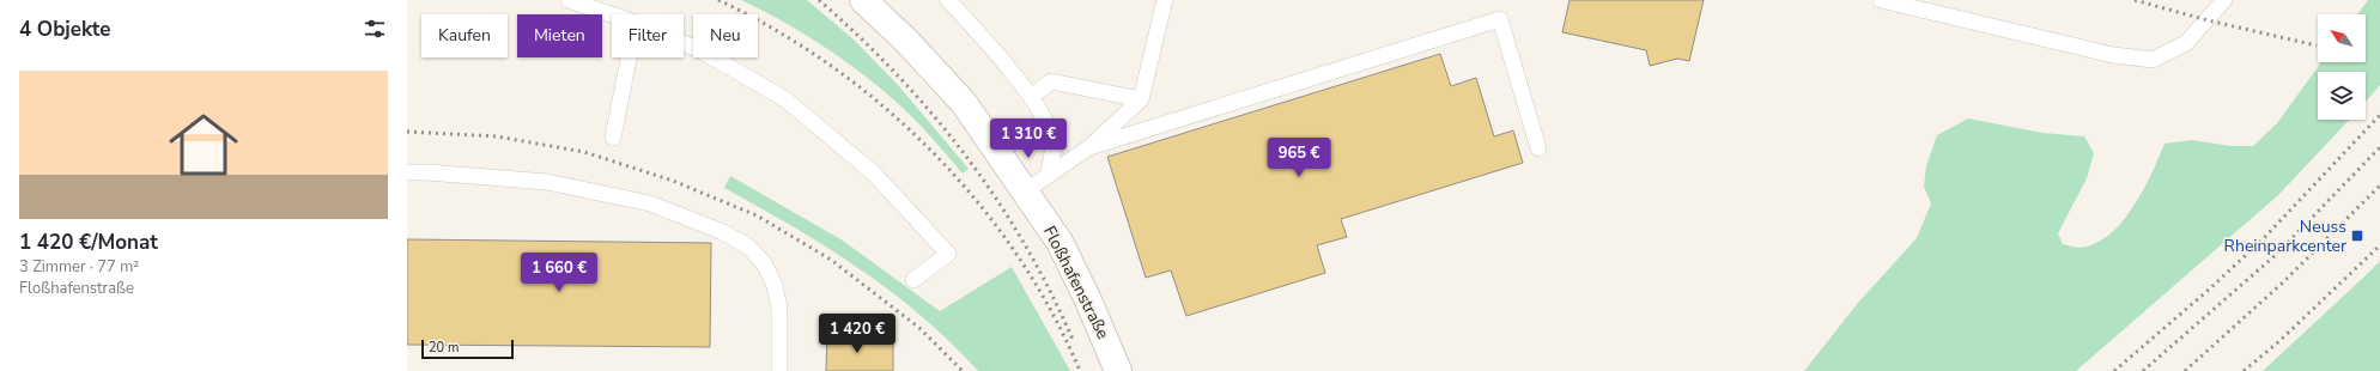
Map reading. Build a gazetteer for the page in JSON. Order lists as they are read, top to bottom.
{
  "streets": {
    "street": ["Floßhafenstraße"]
  },
  "places": {
    "transit": ["Neuss Rheinparkcenter"]
  },
  "scale_bar": "20 m",
  "north": "top left",
  "page": {
    "heading": "4 Objekte",
    "chip": [
      "Kaufen",
      "Mieten",
      "Filter",
      "Neu"
    ],
    "list": [
      {
        "name": "1 420 €/Monat",
        "note": "3 Zimmer · 77 m² · Floßhafenstraße"
      }
    ],
    "price": [
      "1 310 €",
      "965 €",
      "1 660 €",
      "1 420 €"
    ],
    "scale": "20 m"
  }
}
